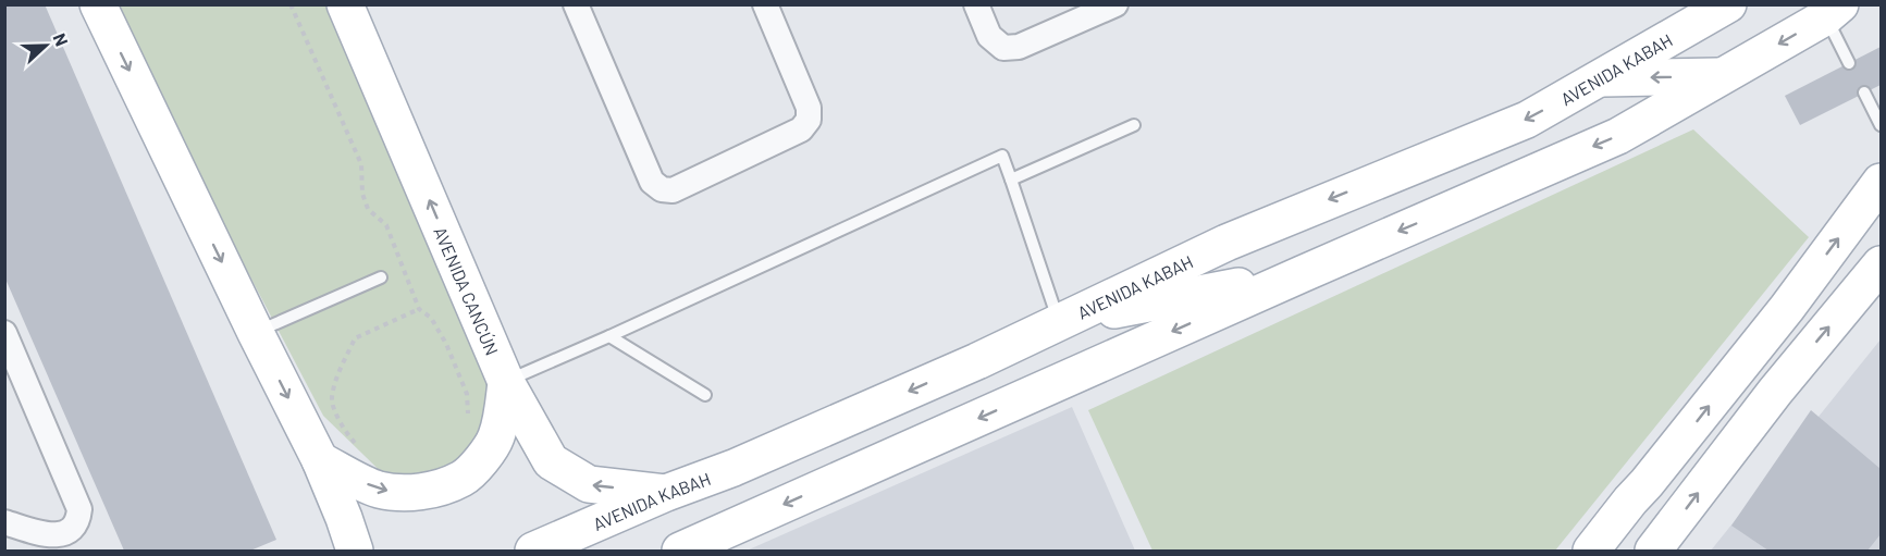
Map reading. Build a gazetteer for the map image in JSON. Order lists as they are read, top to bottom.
{
  "streets": {
    "main road": ["AVENIDA KABAH", "AVENIDA CANCÚN"]
  },
  "crossings": [
    ["AVENIDA KABAH", "AVENIDA CANCÚN"]
  ],
  "north": "right"
}
